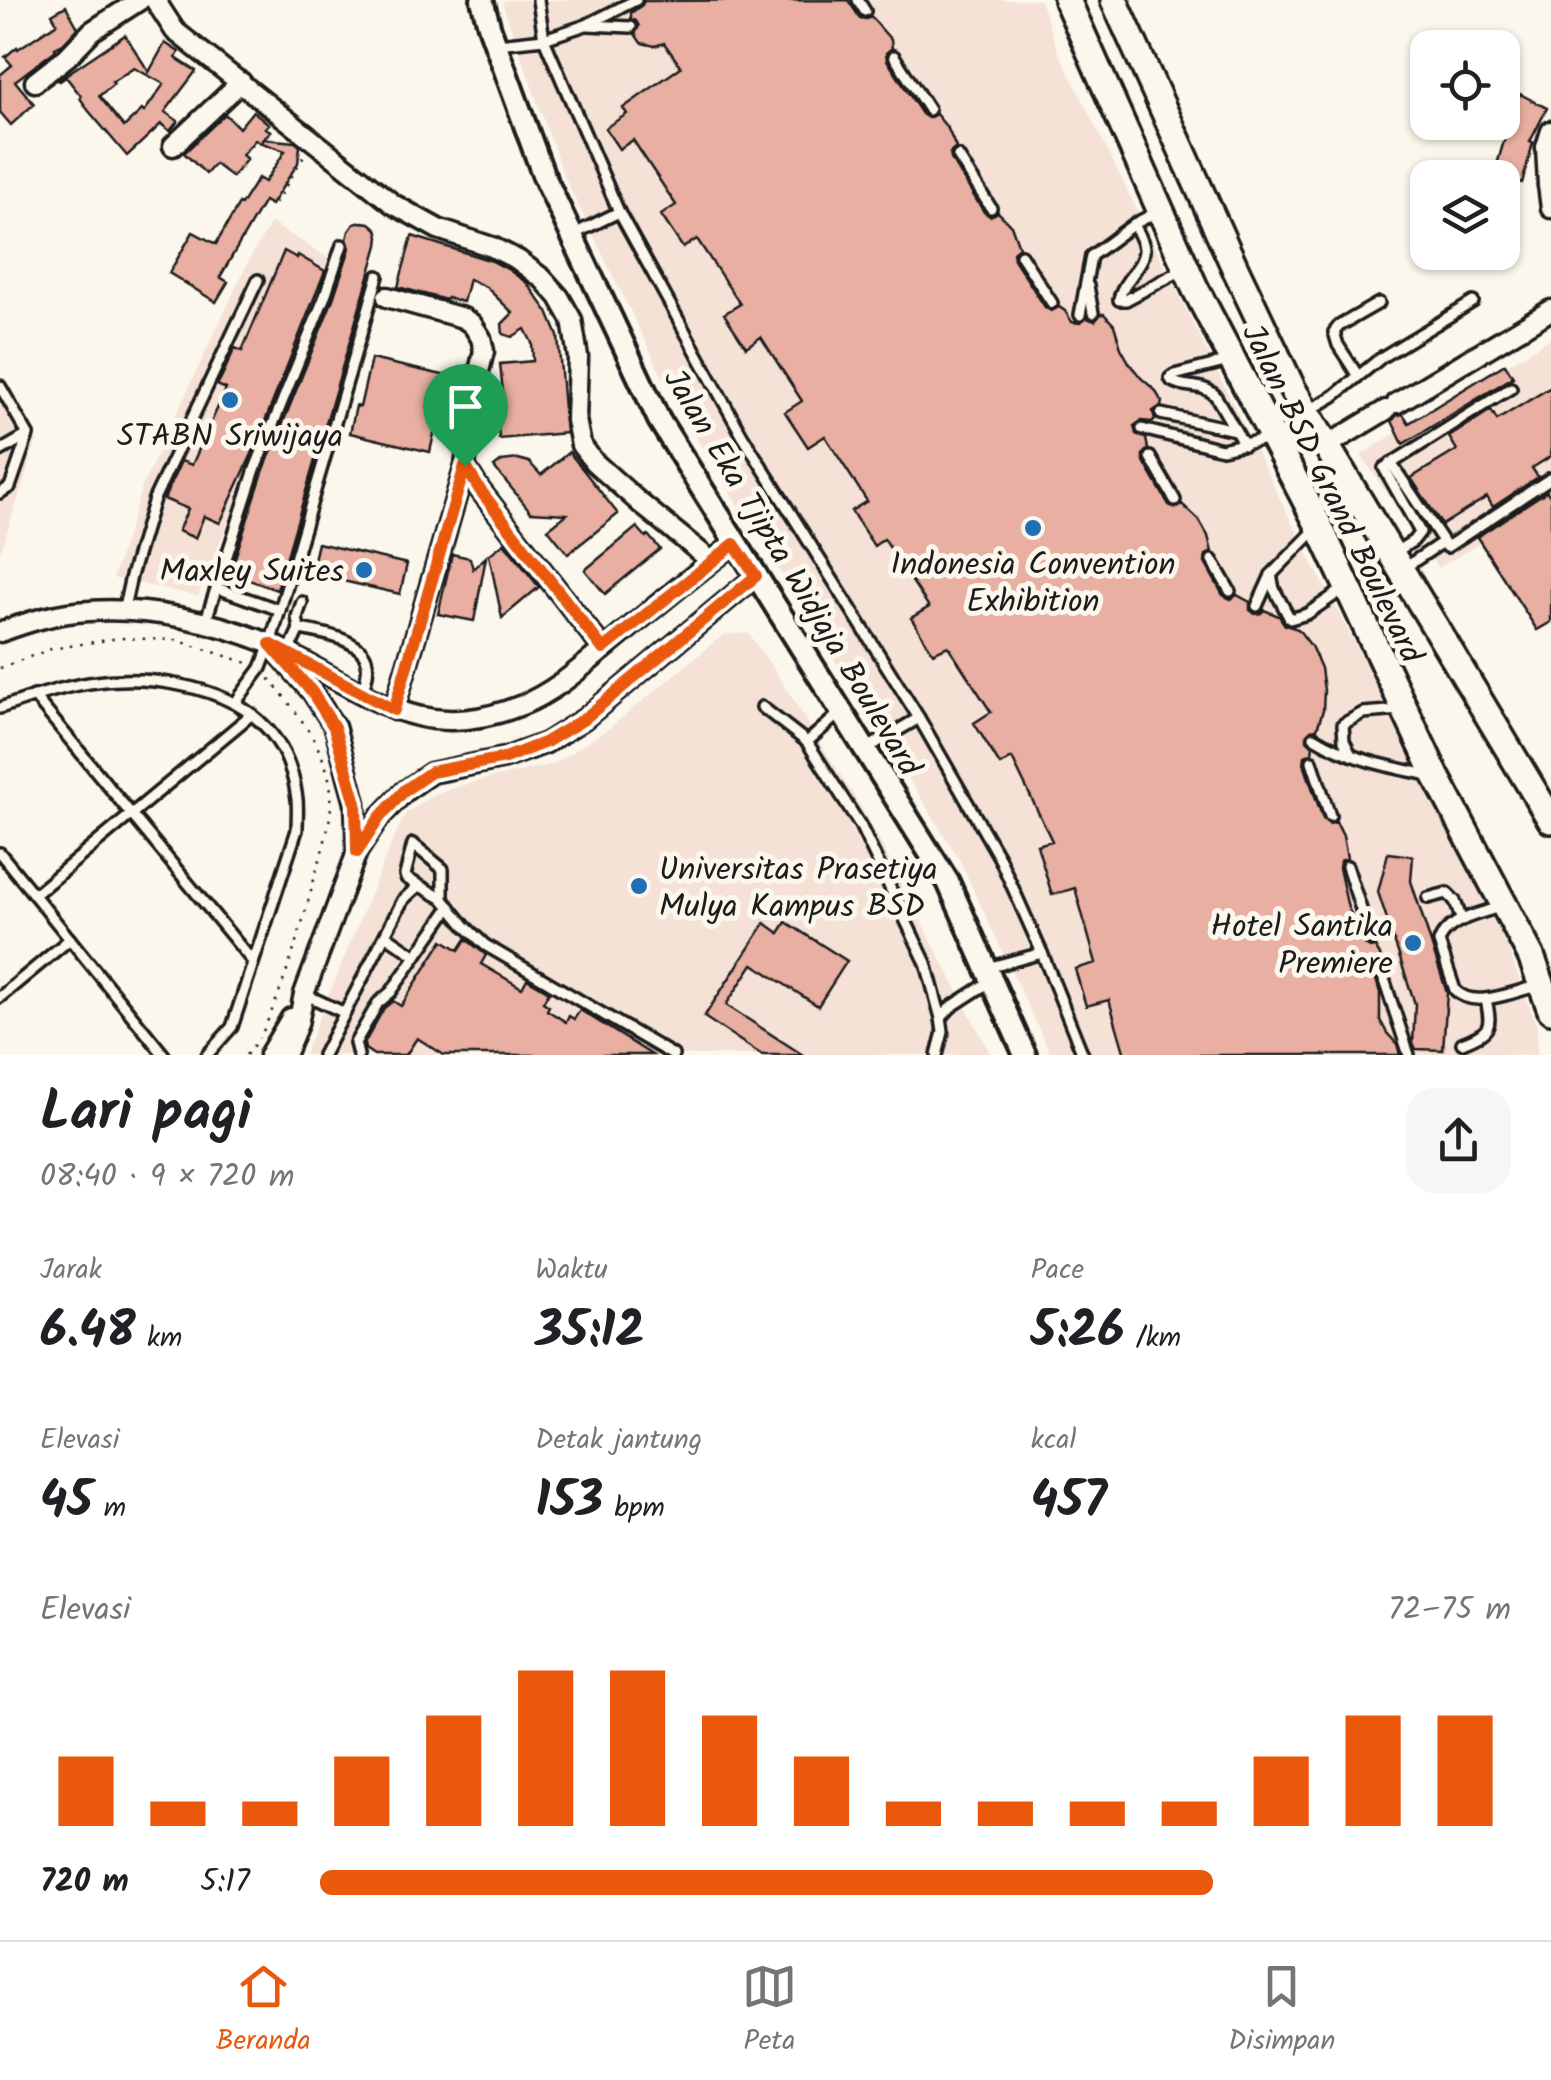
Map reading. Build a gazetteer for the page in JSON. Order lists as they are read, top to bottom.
{
  "streets": {
    "main road": ["Jalan BSD Grand Boulevard"],
    "street": ["Jalan Eka Tjipta Widjaja Boulevard"]
  },
  "places": [
    "STABN Sriwijaya",
    "Indonesia Convention Exhibition",
    "Maxley Suites",
    "Universitas Prasetiya Mulya Kampus BSD",
    "Hotel Santika Premiere"
  ],
  "page": {
    "heading": ["Lari pagi", "08:40 · 9 × 720 m"],
    "stats": [
      ["Jarak", "6.48 km"],
      ["Waktu", "35:12"],
      ["Pace", "5:26 /km"],
      ["Elevasi", "45 m"],
      ["Detak jantung", "153 bpm"],
      ["kcal", "457"]
    ],
    "chart": ["Elevasi", "72–75 m"],
    "list": [
      {
        "name": "720 m",
        "note": "5:17"
      }
    ],
    "tabs": ["Beranda", "Peta", "Disimpan"]
  }
}
